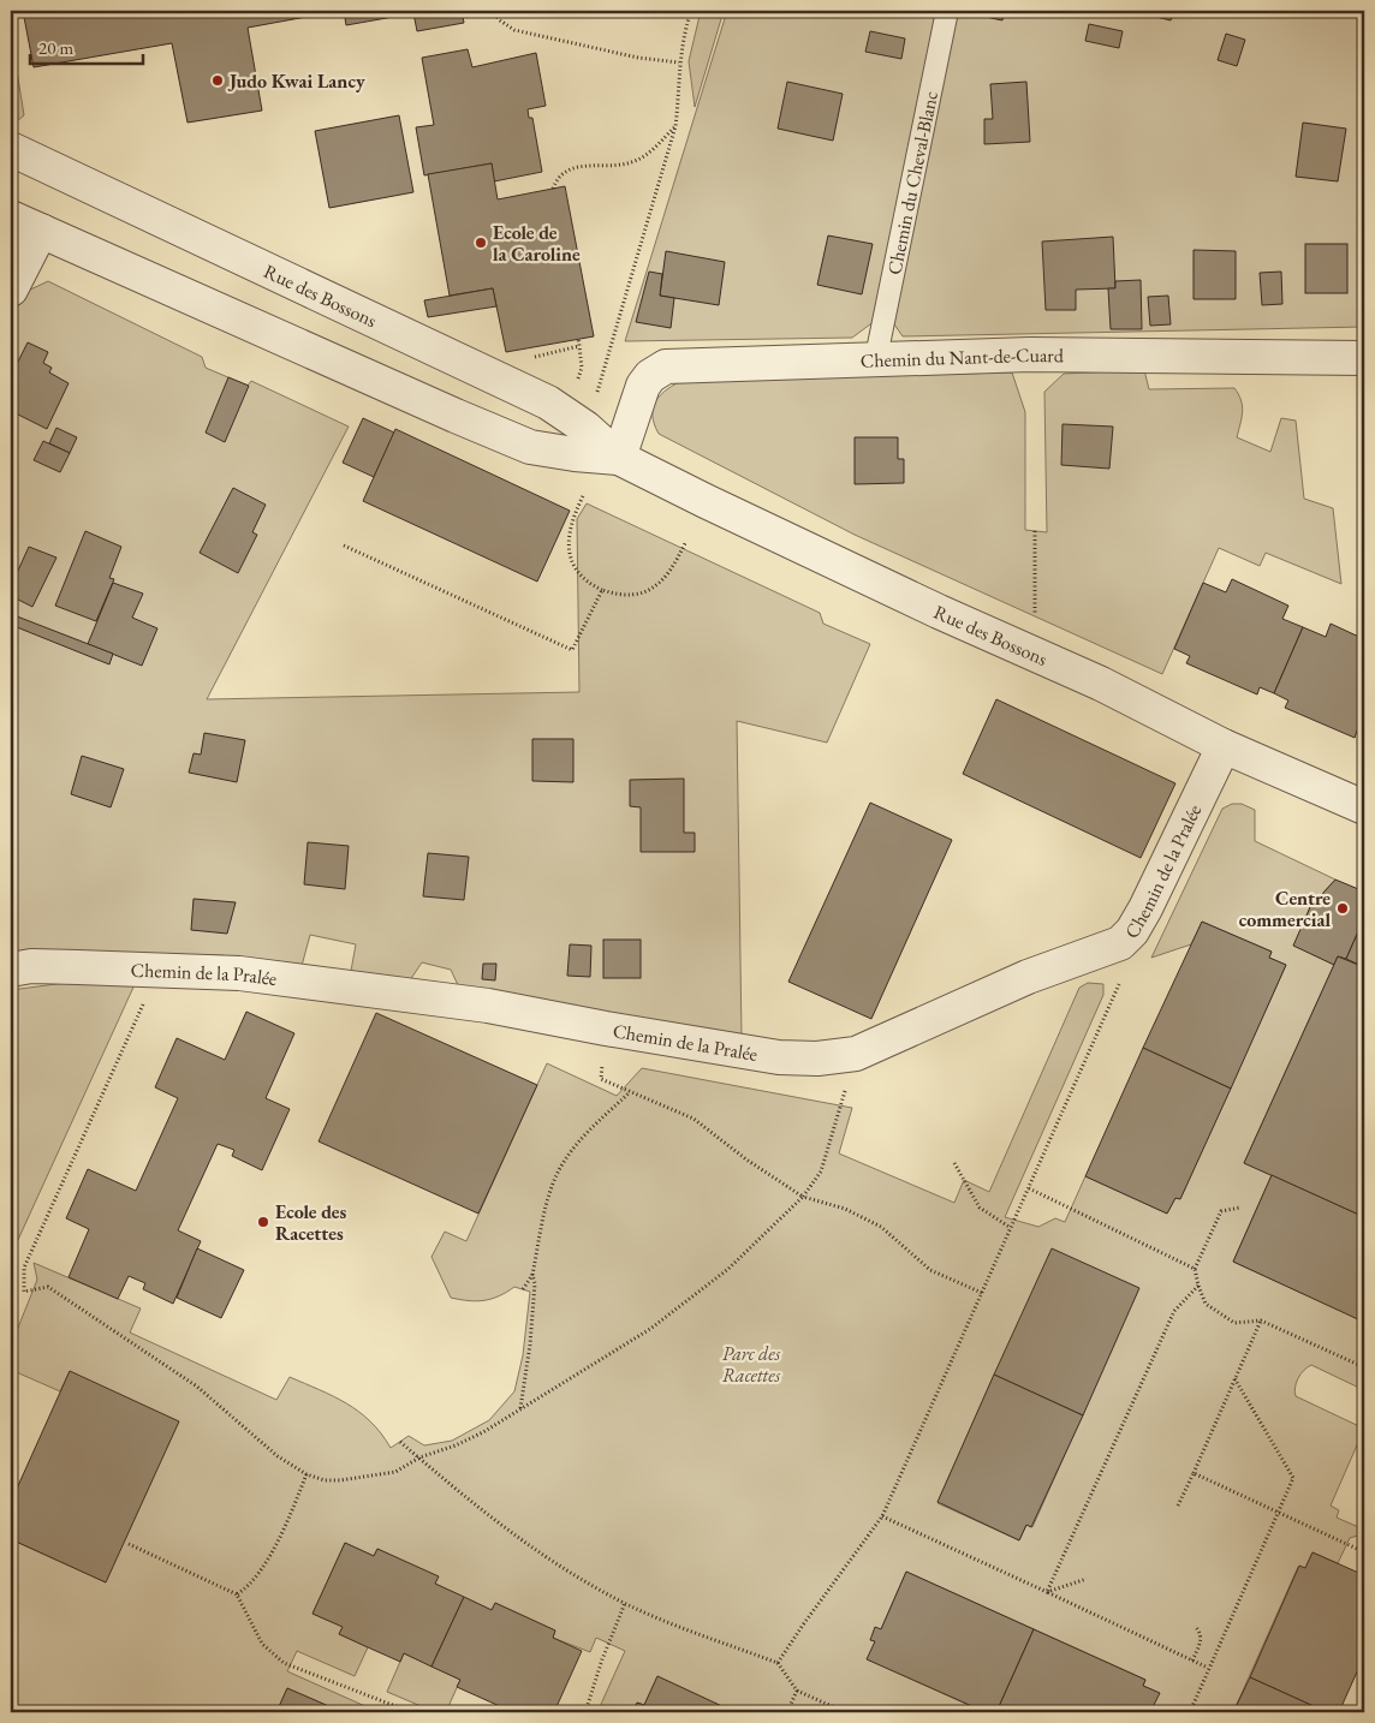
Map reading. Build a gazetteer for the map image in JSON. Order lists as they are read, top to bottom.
{
  "streets": {
    "street": ["Rue des Bossons", "Chemin du Nant-de-Cuard", "Chemin de la Pralée"],
    "lane": ["Chemin du Cheval-Blanc"]
  },
  "crossings": [
    ["Chemin du Cheval-Blanc", "Chemin du Nant-de-Cuard"],
    ["Rue des Bossons", "Chemin du Nant-de-Cuard"],
    ["Rue des Bossons", "Chemin de la Pralée"]
  ],
  "parks": ["Parc des Racettes"],
  "places": [
    "Judo Kwai Lancy",
    "Ecole de la Caroline",
    "Centre commercial",
    "Ecole des Racettes"
  ],
  "scale_bar": "20 m"
}
